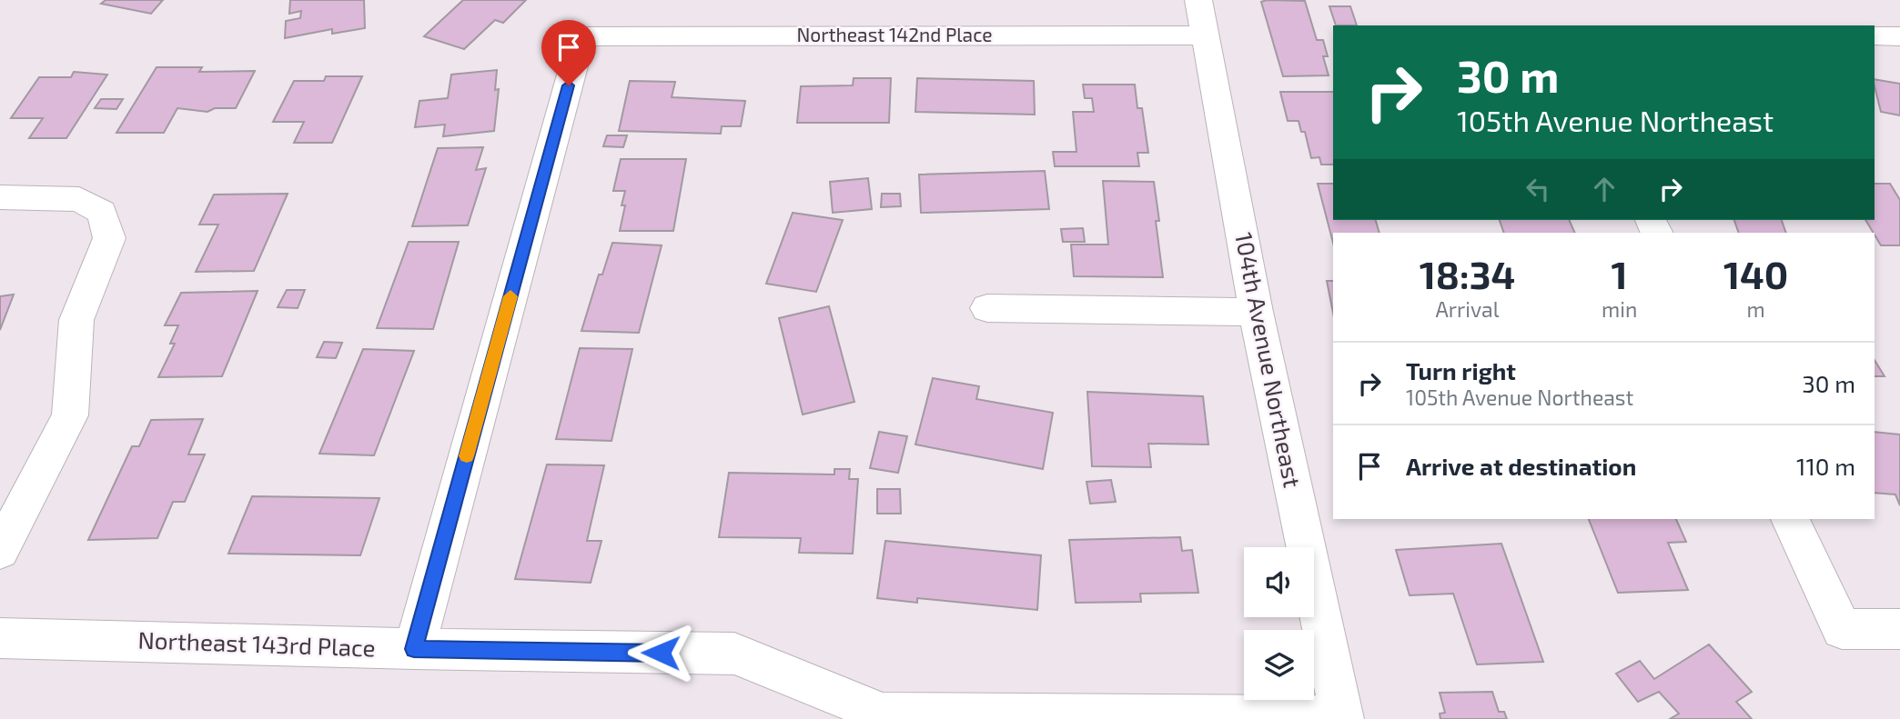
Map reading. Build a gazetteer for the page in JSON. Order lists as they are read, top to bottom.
{
  "streets": {
    "street": ["Northeast 142nd Place", "104th Avenue Northeast", "Northeast 143rd Place"]
  },
  "crossings": [
    ["Northeast 142nd Place", "104th Avenue Northeast"],
    ["Northeast 142nd Place", "Northeast 143rd Place"],
    ["104th Avenue Northeast", "Northeast 143rd Place"]
  ],
  "page": {
    "turn": ["30 m", "105th Avenue Northeast"],
    "eta": [
      "18:34",
      "Arrival",
      "1",
      "min",
      "140",
      "m"
    ],
    "list": [
      {
        "name": "Turn right",
        "note": "105th Avenue Northeast",
        "value": "30 m"
      },
      {
        "name": "Arrive at destination",
        "value": "110 m"
      }
    ]
  }
}
